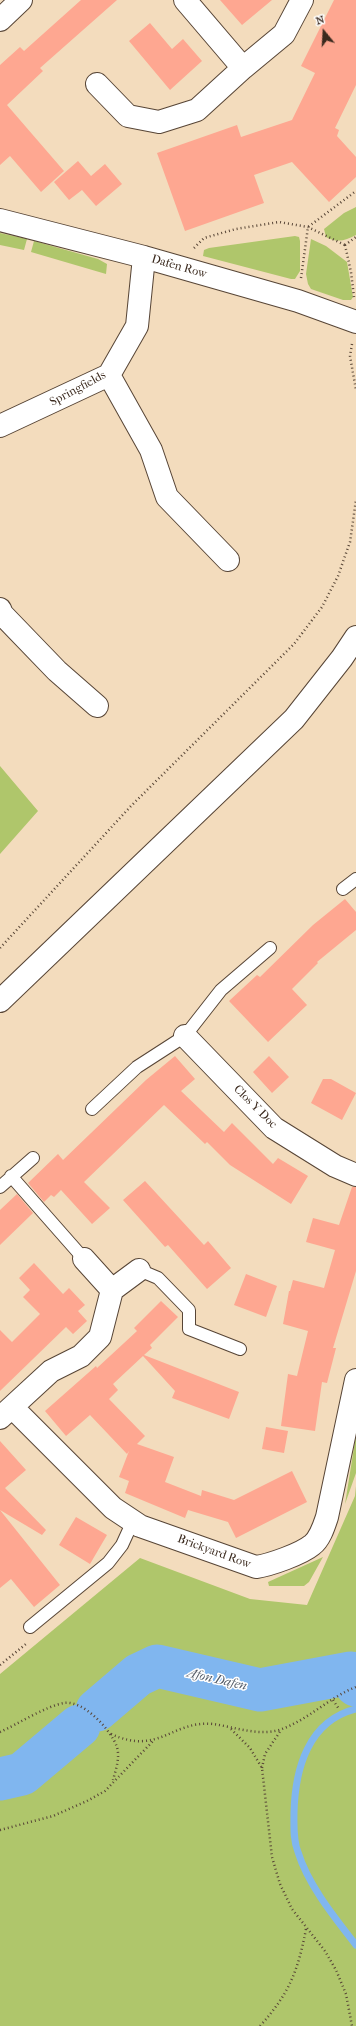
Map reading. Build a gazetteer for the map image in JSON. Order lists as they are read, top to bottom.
{
  "streets": {
    "street": [
      "Dafen Row",
      "Springfields",
      "Clos Y Doc",
      "Brickyard Row"
    ]
  },
  "crossings": [
    ["Dafen Row", "Springfields"]
  ],
  "water": ["Afon Dafen"],
  "north": "top"
}
